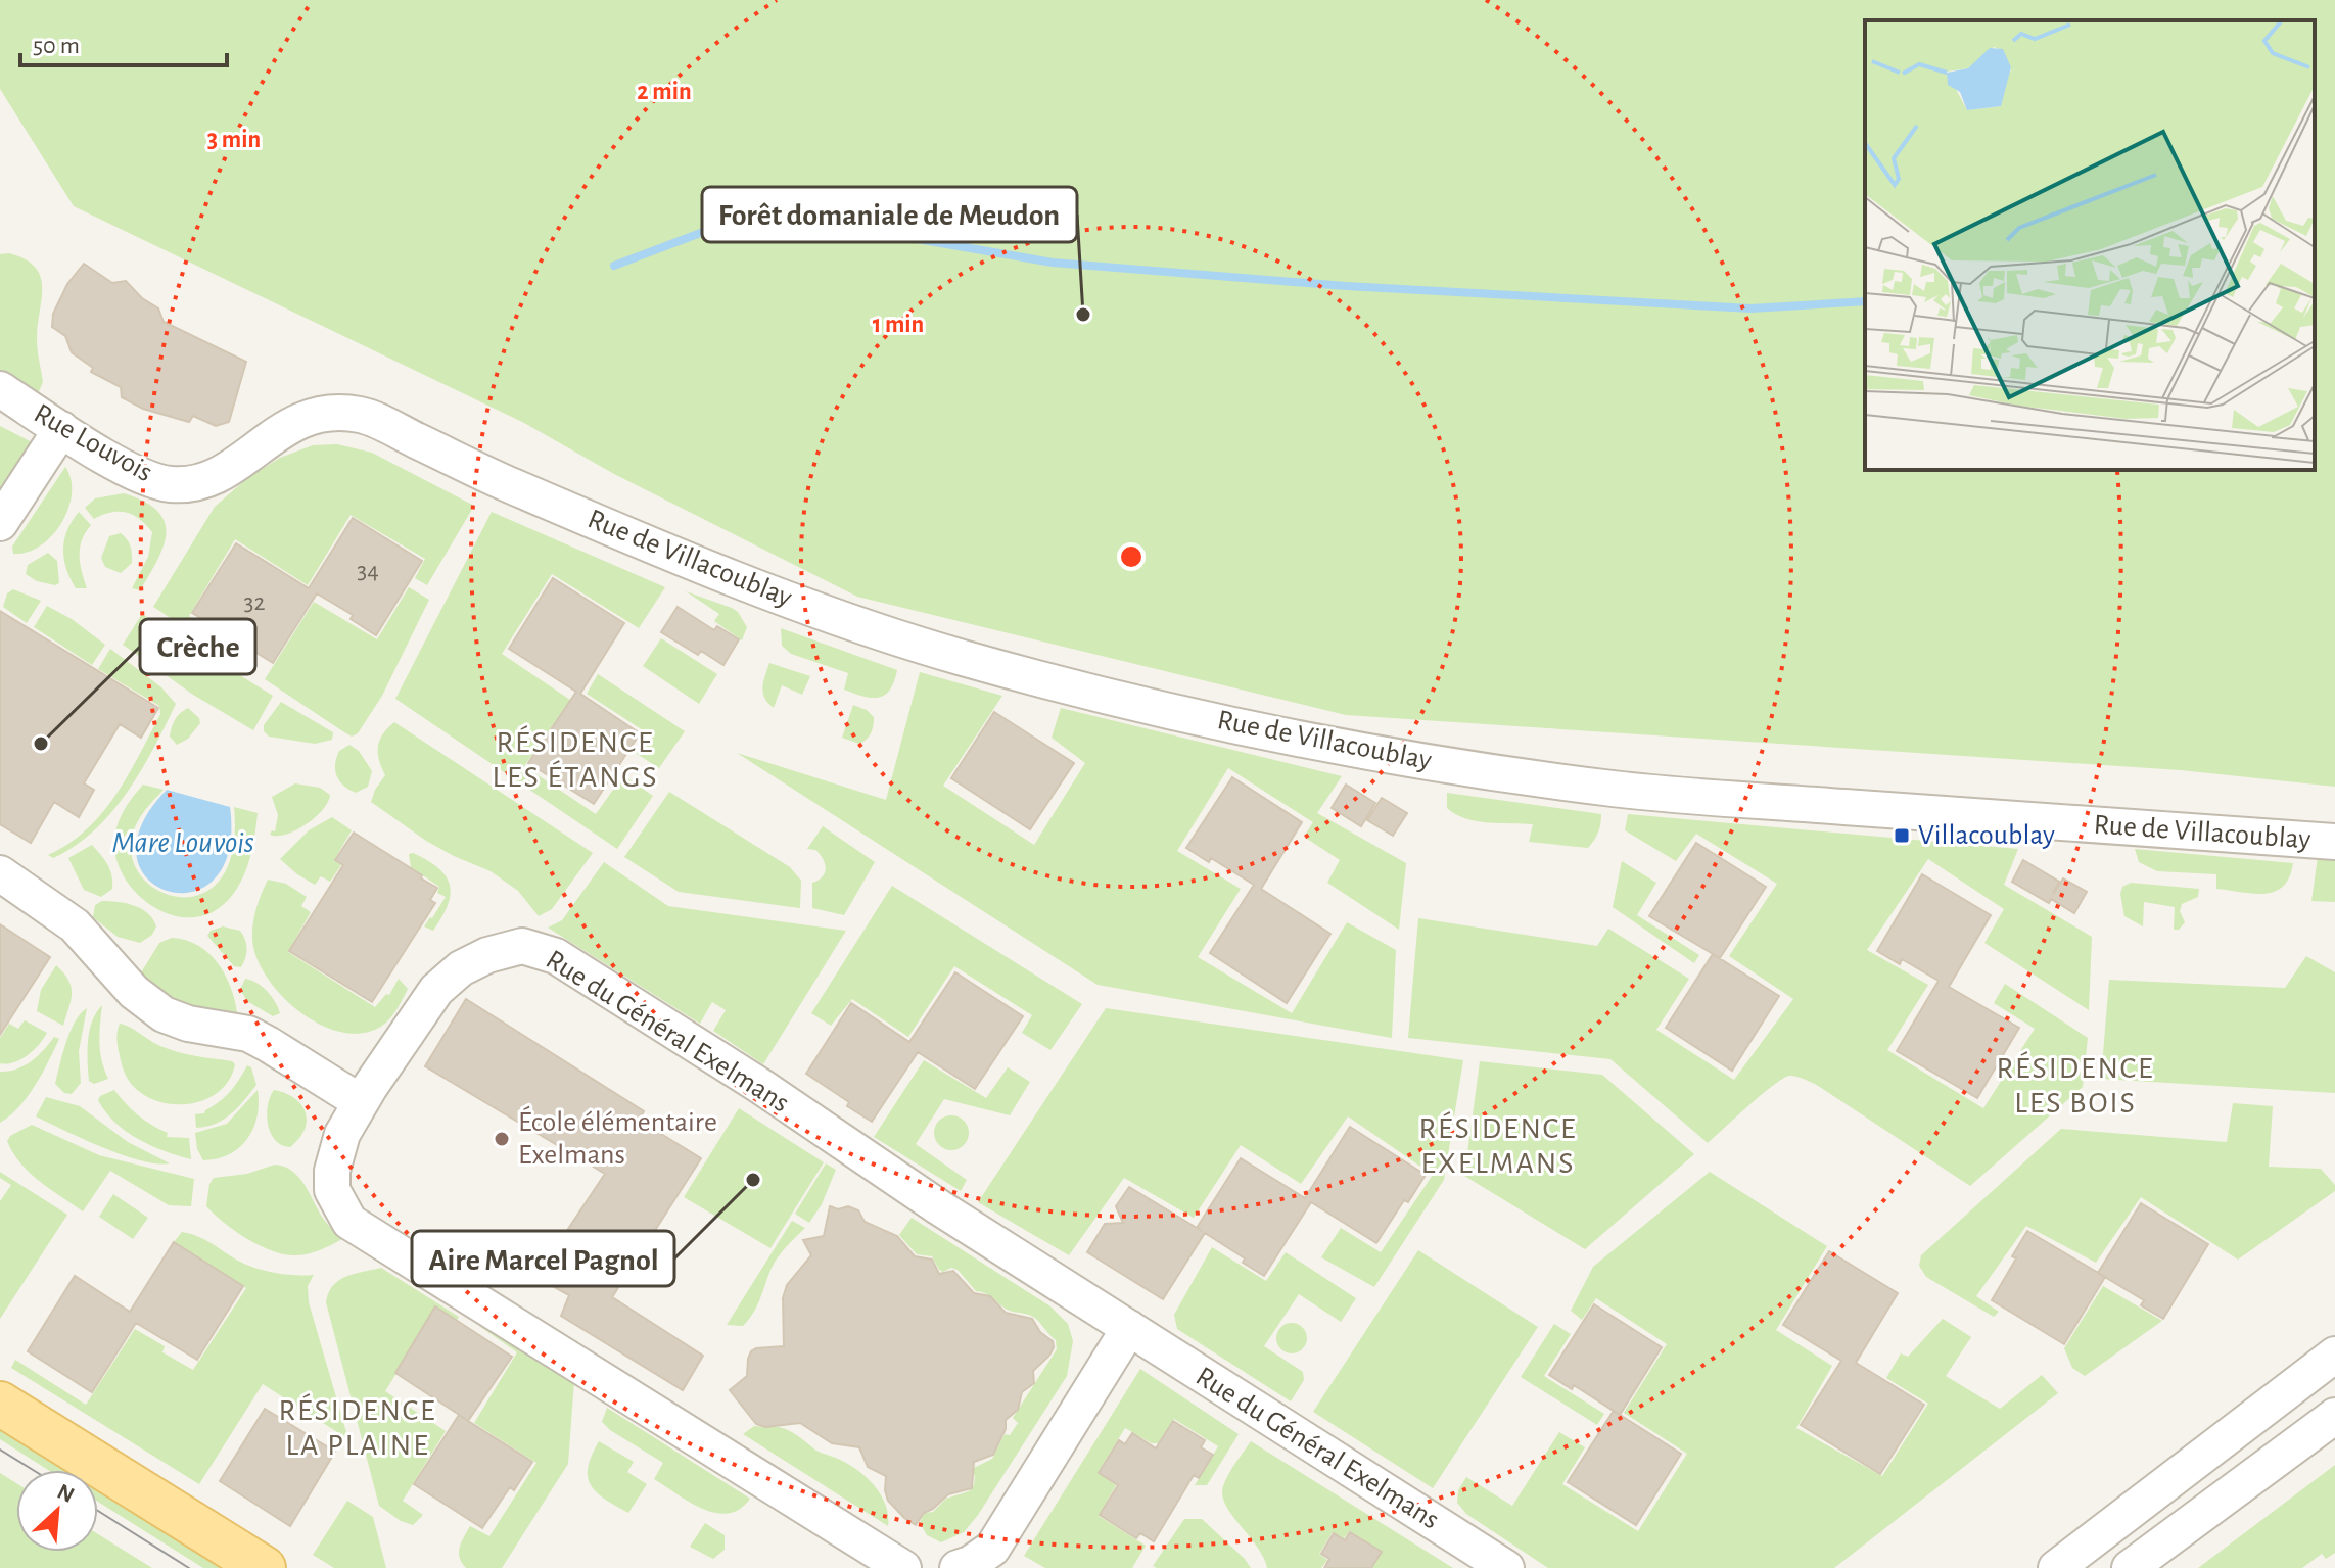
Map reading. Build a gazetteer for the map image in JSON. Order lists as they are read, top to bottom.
{
  "streets": {
    "street": ["Rue Louvois", "Rue de Villacoublay", "Rue du Général Exelmans"]
  },
  "crossings": [
    ["Rue Louvois", "Rue de Villacoublay"]
  ],
  "districts": [
    "RÉSIDENCE LES ÉTANGS",
    "RÉSIDENCE LES BOIS",
    "RÉSIDENCE EXELMANS",
    "RÉSIDENCE LA PLAINE"
  ],
  "water": ["Mare Louvois"],
  "places": {
    "other": [
      "Forêt domaniale de Meudon",
      "Crèche",
      "École élémentaire Exelmans",
      "Aire Marcel Pagnol"
    ],
    "transit": ["Villacoublay"]
  },
  "house_numbers": ["34", "32"],
  "scale_bar": "50 m",
  "north": "top right",
  "rings": ["2 min", "3 min", "1 min"]
}
